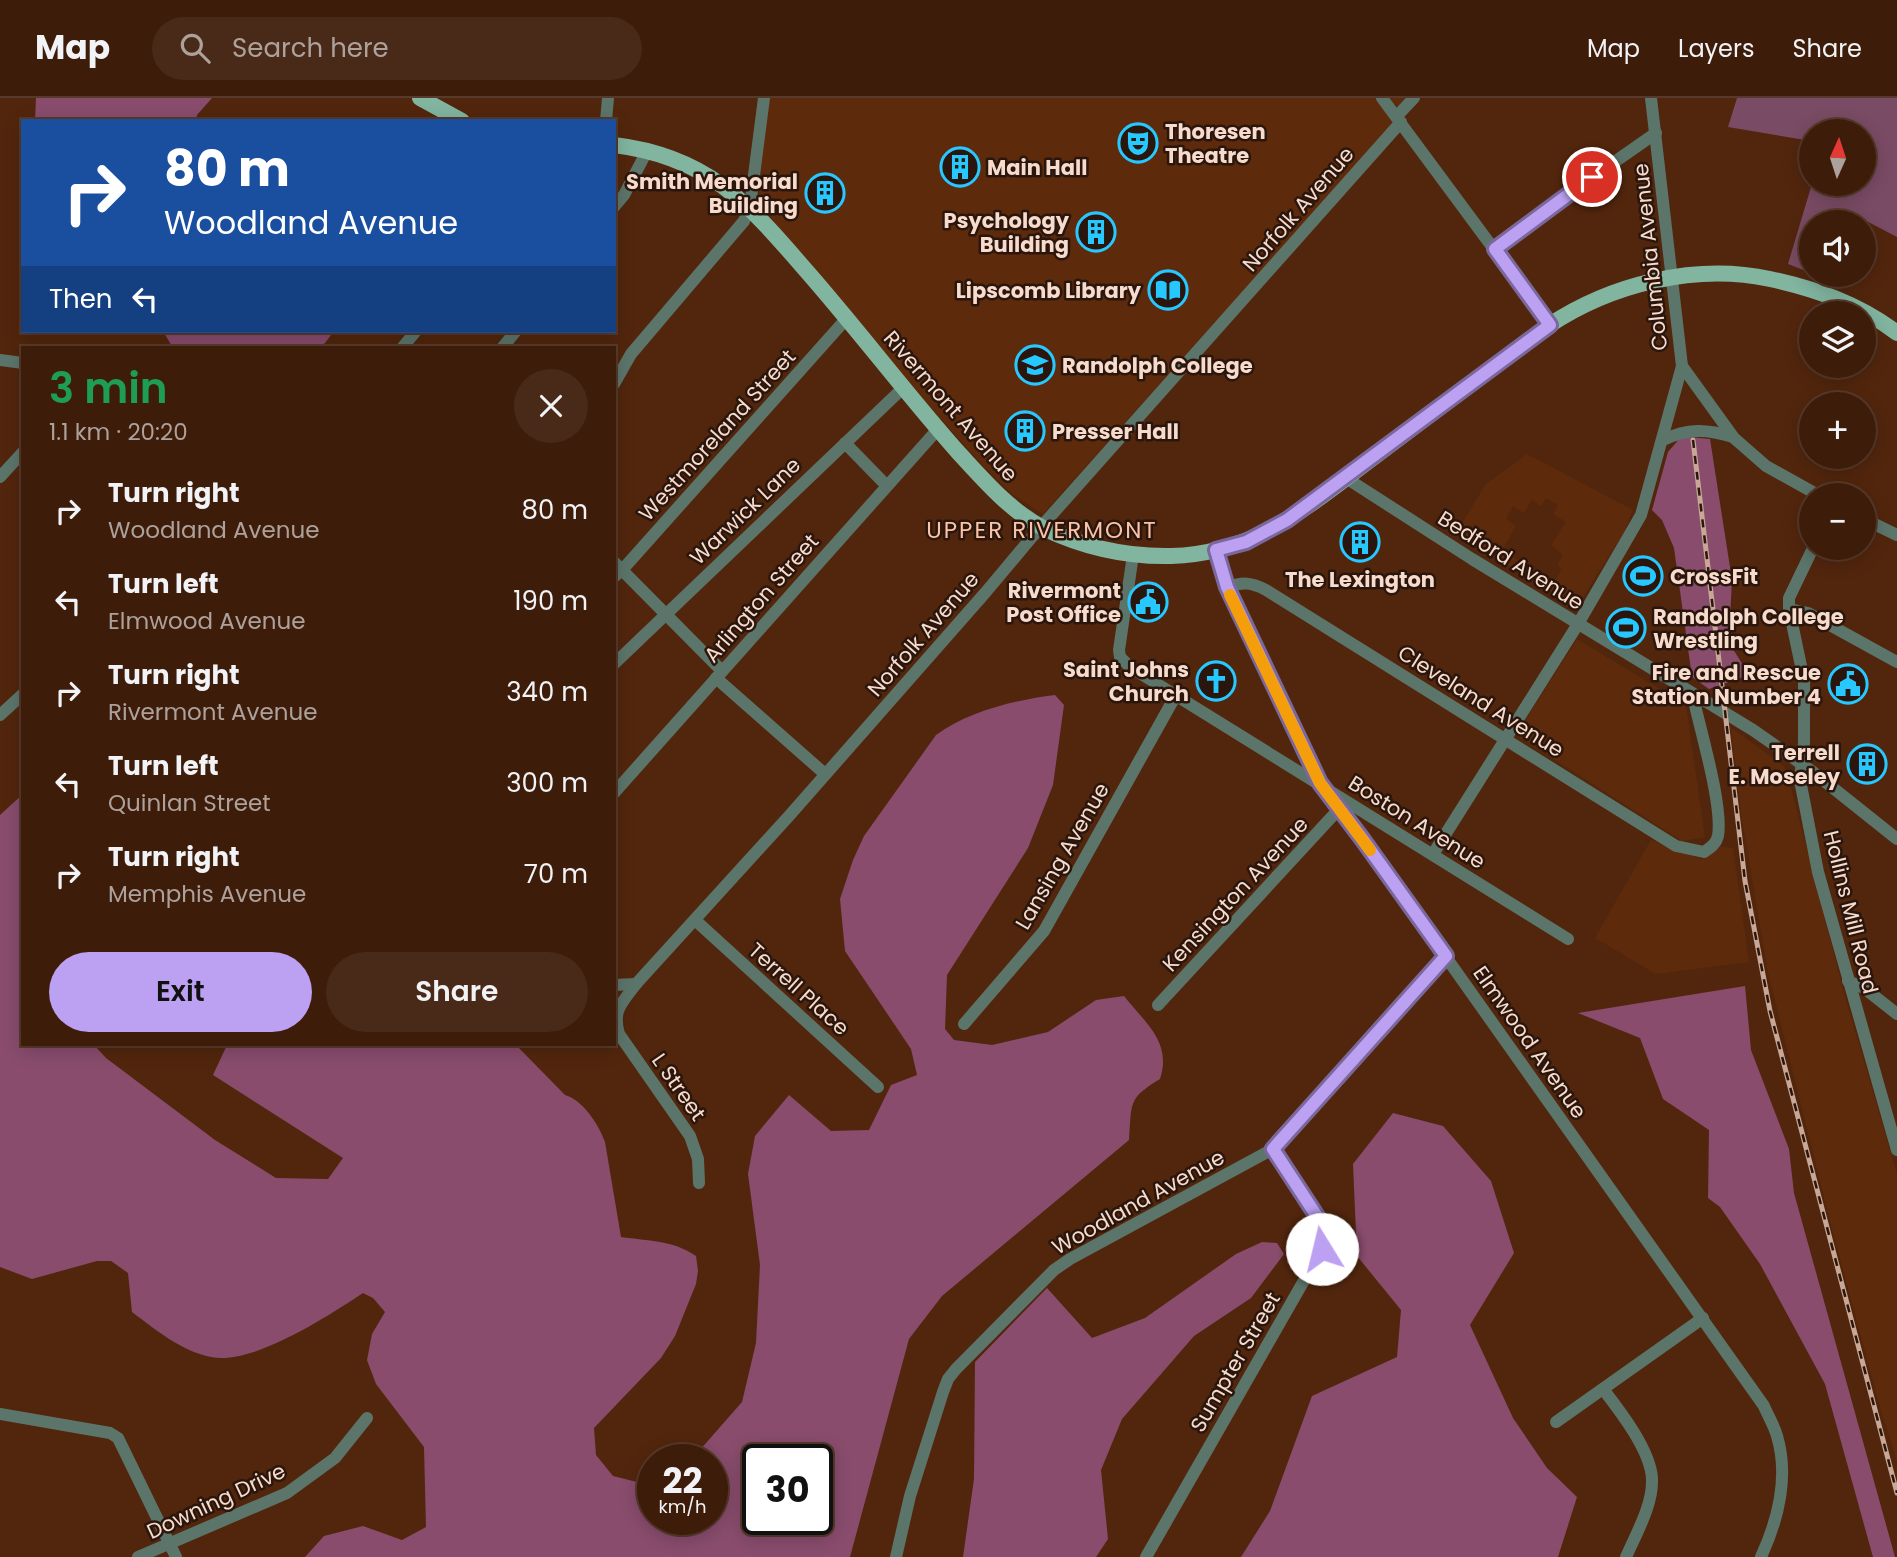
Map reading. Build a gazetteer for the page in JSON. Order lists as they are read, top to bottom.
{
  "streets": {
    "main road": ["Rivermont Avenue"],
    "street": [
      "Norfolk Avenue",
      "Columbia Avenue",
      "Westmoreland Street",
      "Warwick Lane",
      "Bedford Avenue",
      "Arlington Street",
      "Cleveland Avenue",
      "Boston Avenue",
      "Lansing Avenue",
      "Kensington Avenue",
      "Hollins Mill Road",
      "Terrell Place",
      "Elmwood Avenue",
      "L Street",
      "Woodland Avenue",
      "Sumpter Street",
      "Downing Drive"
    ]
  },
  "crossings": [
    ["Norfolk Avenue", "Rivermont Avenue"],
    ["Norfolk Avenue", "Terrell Place"],
    ["Norfolk Avenue", "L Street"],
    ["Columbia Avenue", "Rivermont Avenue"],
    ["Rivermont Avenue", "Westmoreland Street"],
    ["Rivermont Avenue", "Warwick Lane"],
    ["Rivermont Avenue", "Bedford Avenue"],
    ["Rivermont Avenue", "Arlington Street"],
    ["Rivermont Avenue", "Boston Avenue"],
    ["Rivermont Avenue", "Elmwood Avenue"],
    ["Bedford Avenue", "Cleveland Avenue"],
    ["Bedford Avenue", "Hollins Mill Road"],
    ["Cleveland Avenue", "Elmwood Avenue"],
    ["Boston Avenue", "Lansing Avenue"],
    ["Boston Avenue", "Elmwood Avenue"],
    ["Kensington Avenue", "Elmwood Avenue"],
    ["Elmwood Avenue", "Woodland Avenue"],
    ["Woodland Avenue", "Sumpter Street"]
  ],
  "districts": ["UPPER RIVERMONT"],
  "places": {
    "theatre": ["Thoresen Theatre"],
    "building": [
      "Main Hall",
      "Smith Memorial Building",
      "Psychology Building",
      "Presser Hall",
      "The Lexington",
      "Terrell E. Moseley"
    ],
    "library": ["Lipscomb Library"],
    "school or university": ["Randolph College"],
    "sports": ["CrossFit", "Randolph College Wrestling"],
    "public building": ["Rivermont Post Office", "Fire and Rescue Station Number 4"],
    "church": ["Saint Johns Church"]
  },
  "north": "top",
  "page": {
    "header": "Map",
    "search": "Search here",
    "nav": ["Map", "Layers", "Share"],
    "map_buttons": ["+", "−"],
    "turn": ["80 m", "Woodland Avenue"],
    "then": "Then",
    "heading": ["3 min", "1.1 km · 20:20"],
    "list": [
      {
        "name": "Turn right",
        "note": "Woodland Avenue",
        "value": "80 m"
      },
      {
        "name": "Turn left",
        "note": "Elmwood Avenue",
        "value": "190 m"
      },
      {
        "name": "Turn right",
        "note": "Rivermont Avenue",
        "value": "340 m"
      },
      {
        "name": "Turn left",
        "note": "Quinlan Street",
        "value": "300 m"
      },
      {
        "name": "Turn right",
        "note": "Memphis Avenue",
        "value": "70 m"
      }
    ],
    "buttons": ["Exit", "Share"],
    "speed": "22 km/h",
    "limit": "30"
  }
}
